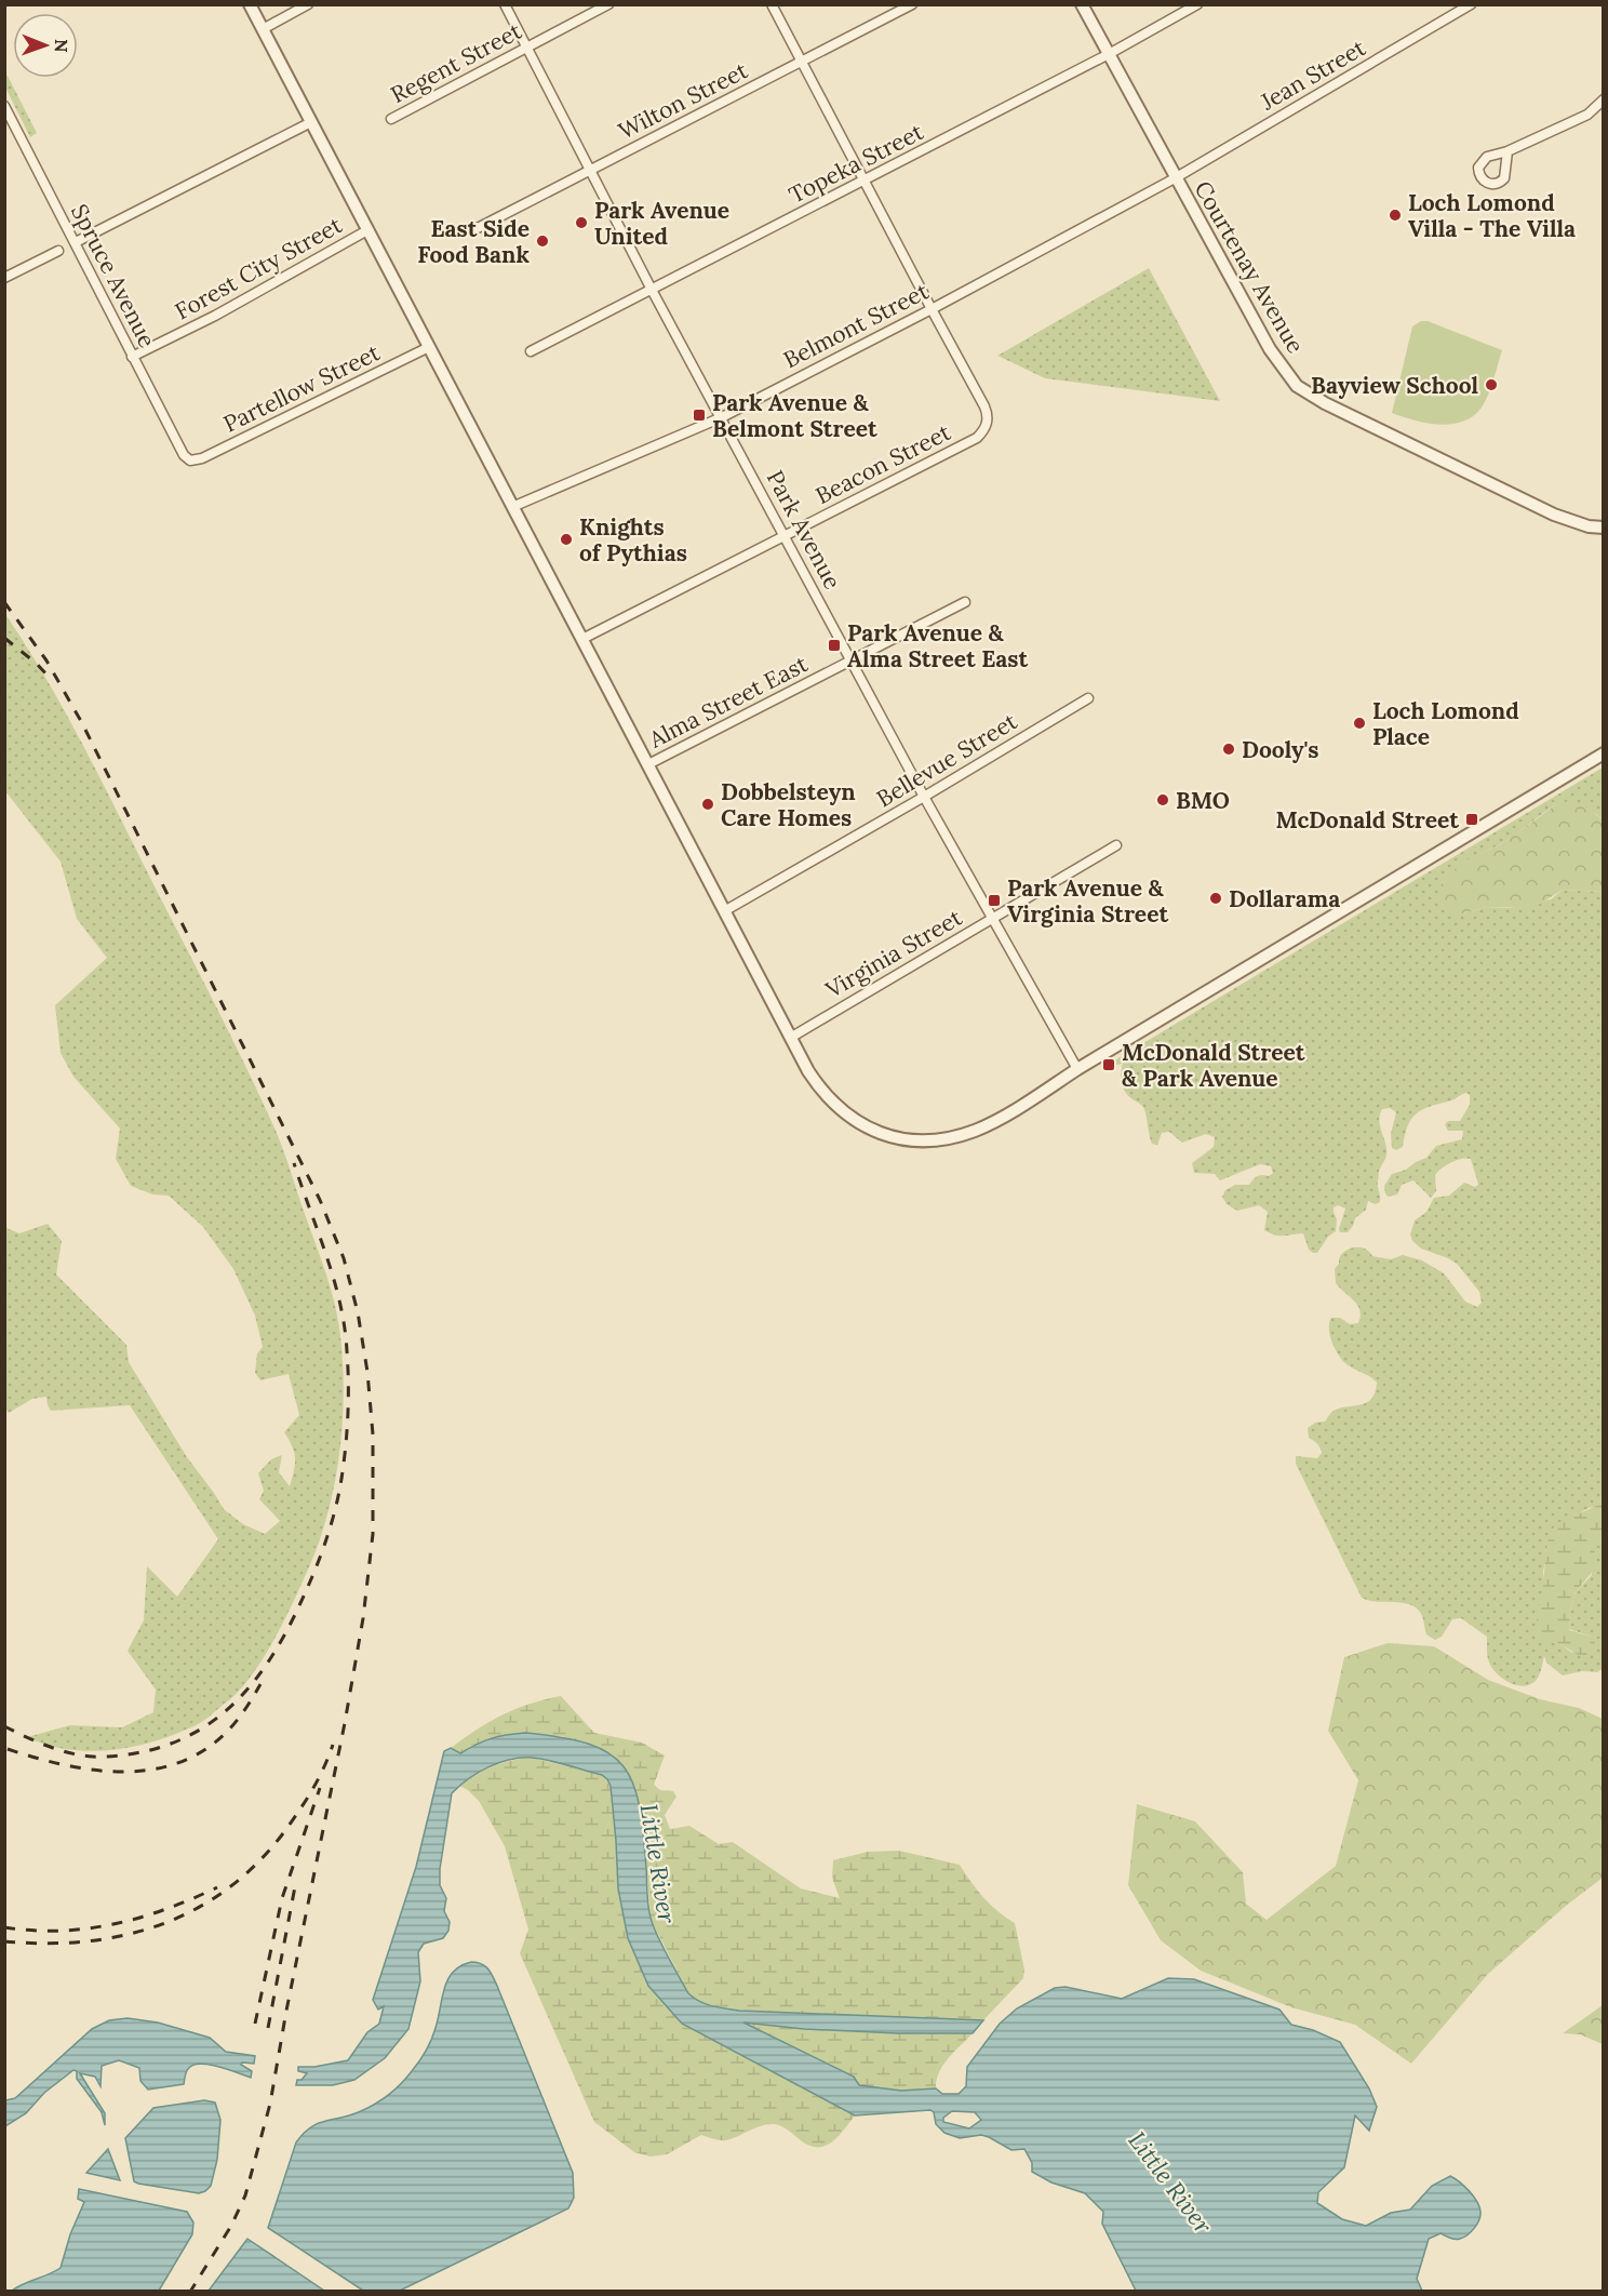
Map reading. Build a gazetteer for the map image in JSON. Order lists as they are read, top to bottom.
{
  "streets": {
    "street": [
      "Regent Street",
      "Jean Street",
      "Wilton Street",
      "Topeka Street",
      "Courtenay Avenue",
      "Forest City Street",
      "Spruce Avenue",
      "Belmont Street",
      "Partellow Street",
      "Beacon Street",
      "Park Avenue",
      "Alma Street East",
      "Bellevue Street",
      "Virginia Street"
    ]
  },
  "crossings": [
    ["Regent Street", "Park Avenue"],
    ["Jean Street", "Courtenay Avenue"],
    ["Jean Street", "Belmont Street"],
    ["Wilton Street", "Park Avenue"],
    ["Topeka Street", "Courtenay Avenue"],
    ["Topeka Street", "Park Avenue"],
    ["Courtenay Avenue", "Belmont Street"],
    ["Forest City Street", "Spruce Avenue"],
    ["Spruce Avenue", "Partellow Street"],
    ["Belmont Street", "Beacon Street"],
    ["Belmont Street", "Park Avenue"],
    ["Beacon Street", "Park Avenue"],
    ["Park Avenue", "Alma Street East"],
    ["Park Avenue", "Bellevue Street"],
    ["Park Avenue", "Virginia Street"]
  ],
  "water": ["Little River"],
  "places": {
    "other": [
      "Loch Lomond Villa - The Villa",
      "Park Avenue United",
      "East Side Food Bank",
      "Bayview School",
      "Knights of Pythias",
      "Loch Lomond Place",
      "Dooly's",
      "BMO",
      "Dobbelsteyn Care Homes",
      "Dollarama"
    ],
    "transit": [
      "Park Avenue & Belmont Street",
      "Park Avenue & Alma Street East",
      "McDonald Street",
      "Park Avenue & Virginia Street",
      "McDonald Street & Park Avenue"
    ]
  },
  "north": "right"
}
